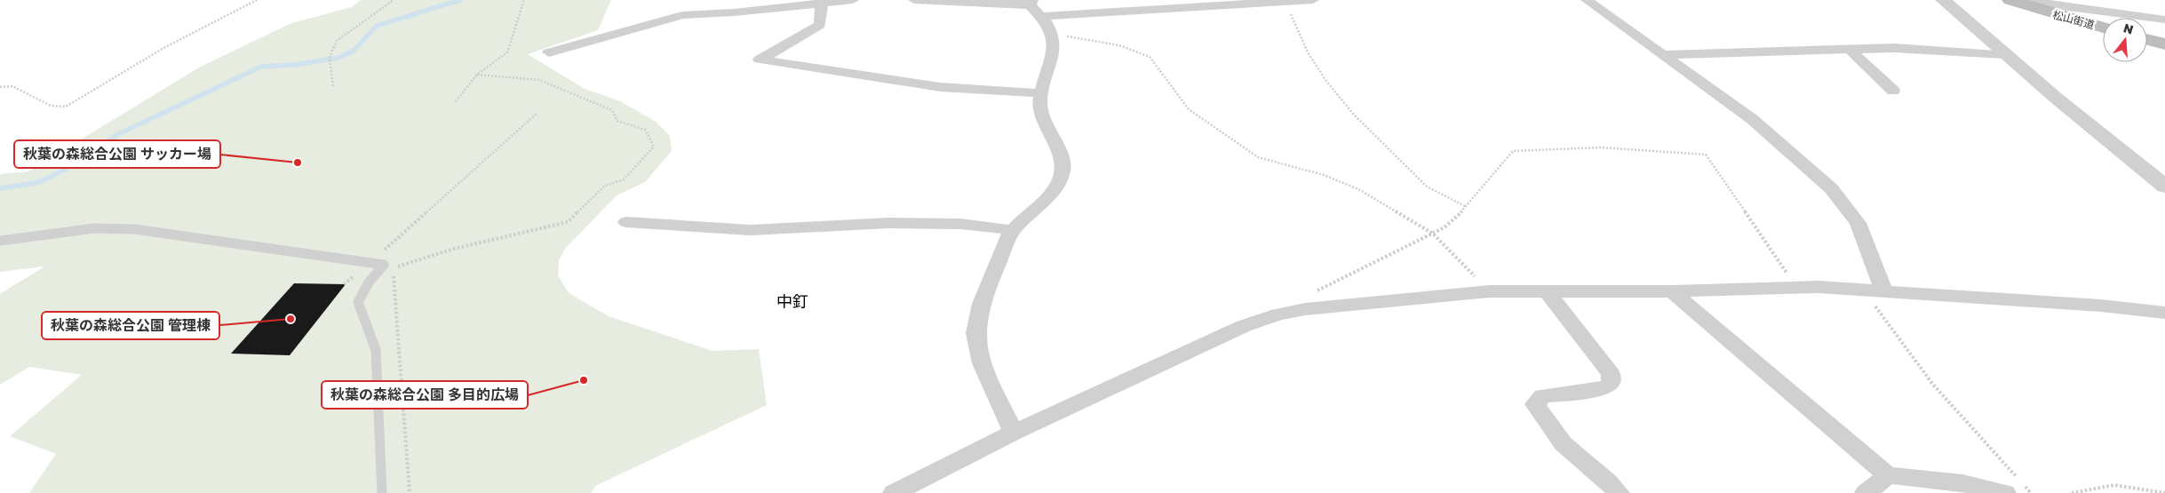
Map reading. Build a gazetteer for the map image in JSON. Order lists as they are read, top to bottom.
{
  "streets": {
    "main road": ["松山街道"]
  },
  "districts": ["中釘"],
  "places": ["秋葉の森総合公園 サッカー場", "秋葉の森総合公園 管理棟", "秋葉の森総合公園 多目的広場"],
  "north": "top"
}
